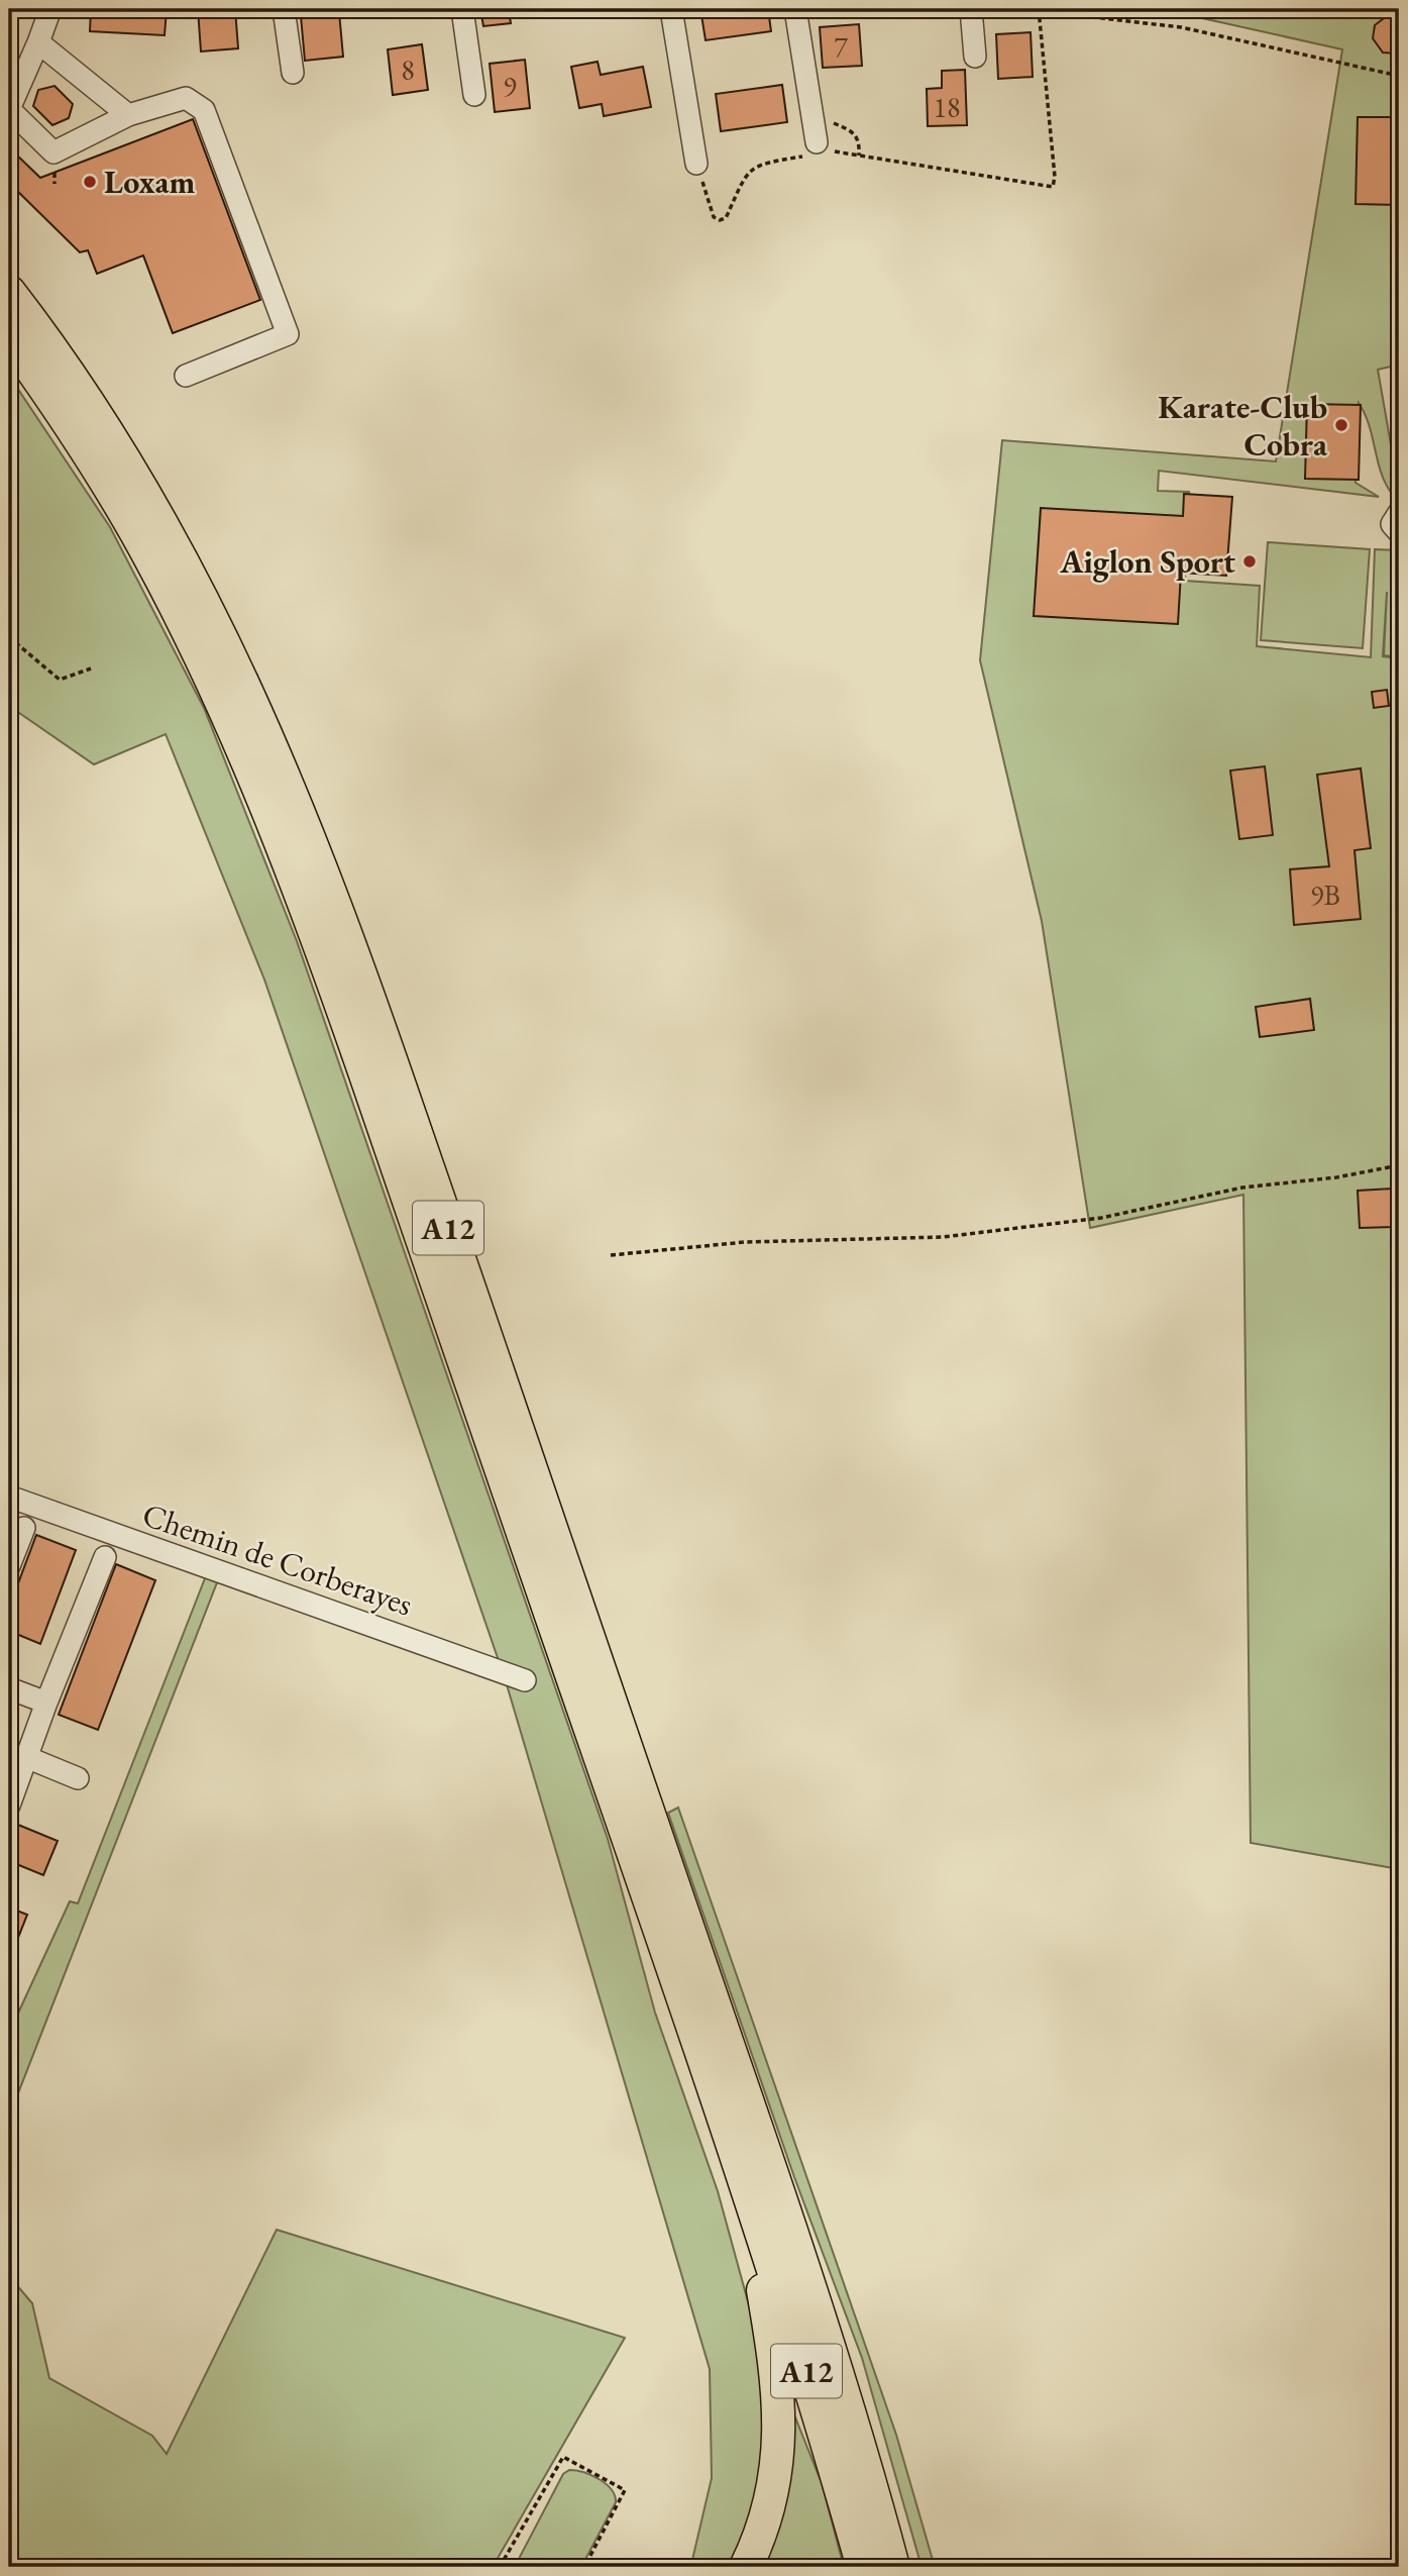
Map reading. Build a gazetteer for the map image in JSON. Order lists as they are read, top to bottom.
{
  "streets": {
    "highway": ["A12"],
    "street": ["Chemin de Corberayes"]
  },
  "places": ["Loxam", "Karate-Club Cobra", "Aiglon Sport"],
  "house_numbers": [
    "7",
    "8",
    "9",
    "18",
    "9B"
  ]
}
